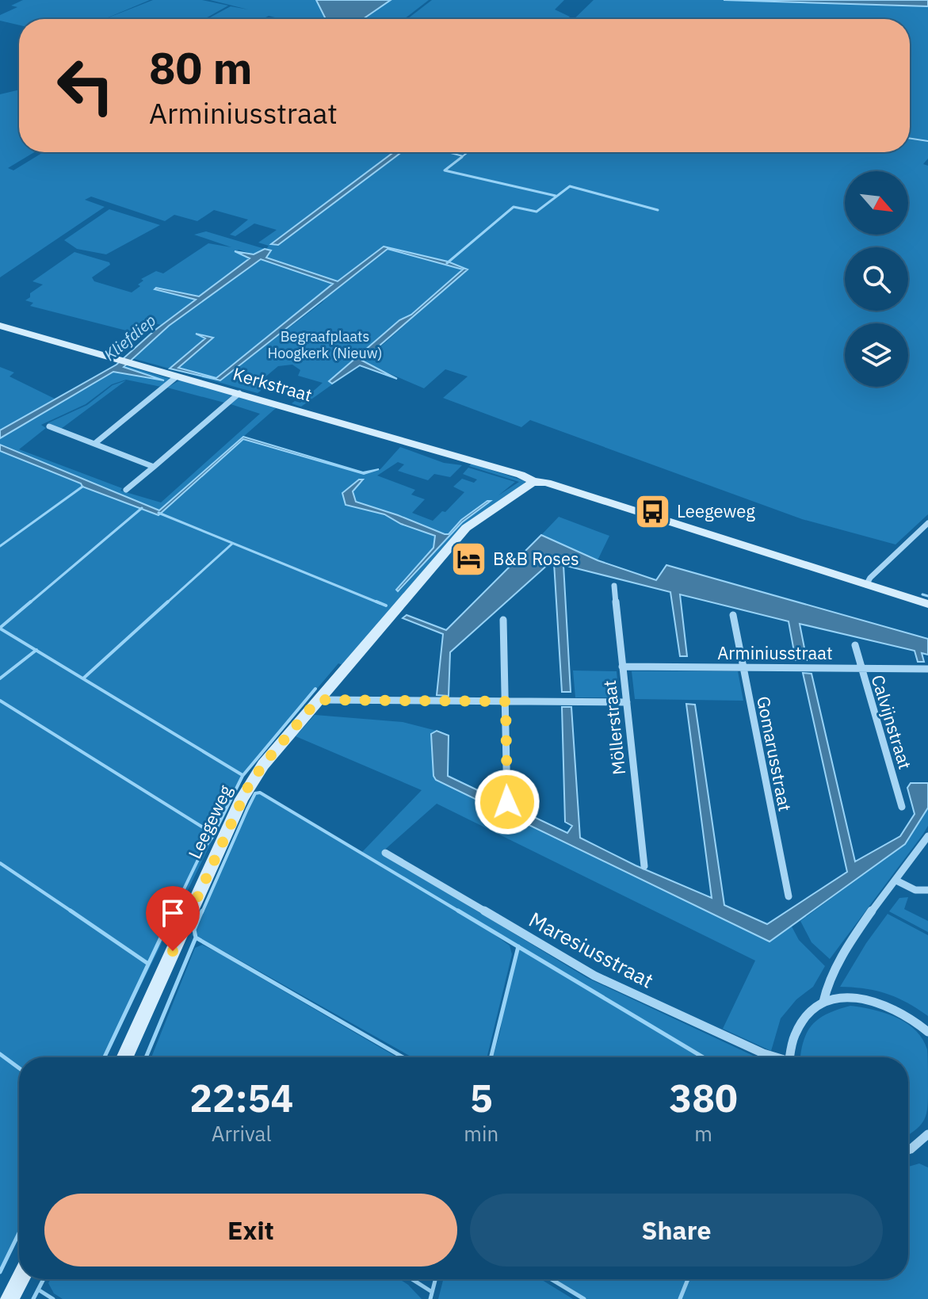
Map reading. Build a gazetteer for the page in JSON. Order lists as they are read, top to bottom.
{
  "streets": {
    "main road": ["Kerkstraat", "Leegeweg"],
    "street": [
      "Arminiusstraat",
      "Calvijnstraat",
      "Möllerstraat",
      "Gomarusstraat",
      "Maresiusstraat"
    ]
  },
  "crossings": [
    ["Kerkstraat", "Leegeweg"],
    ["Arminiusstraat", "Calvijnstraat"],
    ["Arminiusstraat", "Möllerstraat"],
    ["Arminiusstraat", "Gomarusstraat"]
  ],
  "water": ["Kliefdiep"],
  "parks": ["Begraafplaats Hoogkerk (Nieuw)"],
  "places": {
    "bus stop": ["Leegeweg"],
    "hotel": ["B&B Roses"]
  },
  "north": "bottom right",
  "page": {
    "turn": ["80 m", "Arminiusstraat"],
    "eta": [
      "22:54",
      "Arrival",
      "5",
      "min",
      "380",
      "m"
    ],
    "buttons": ["Exit", "Share"]
  }
}
